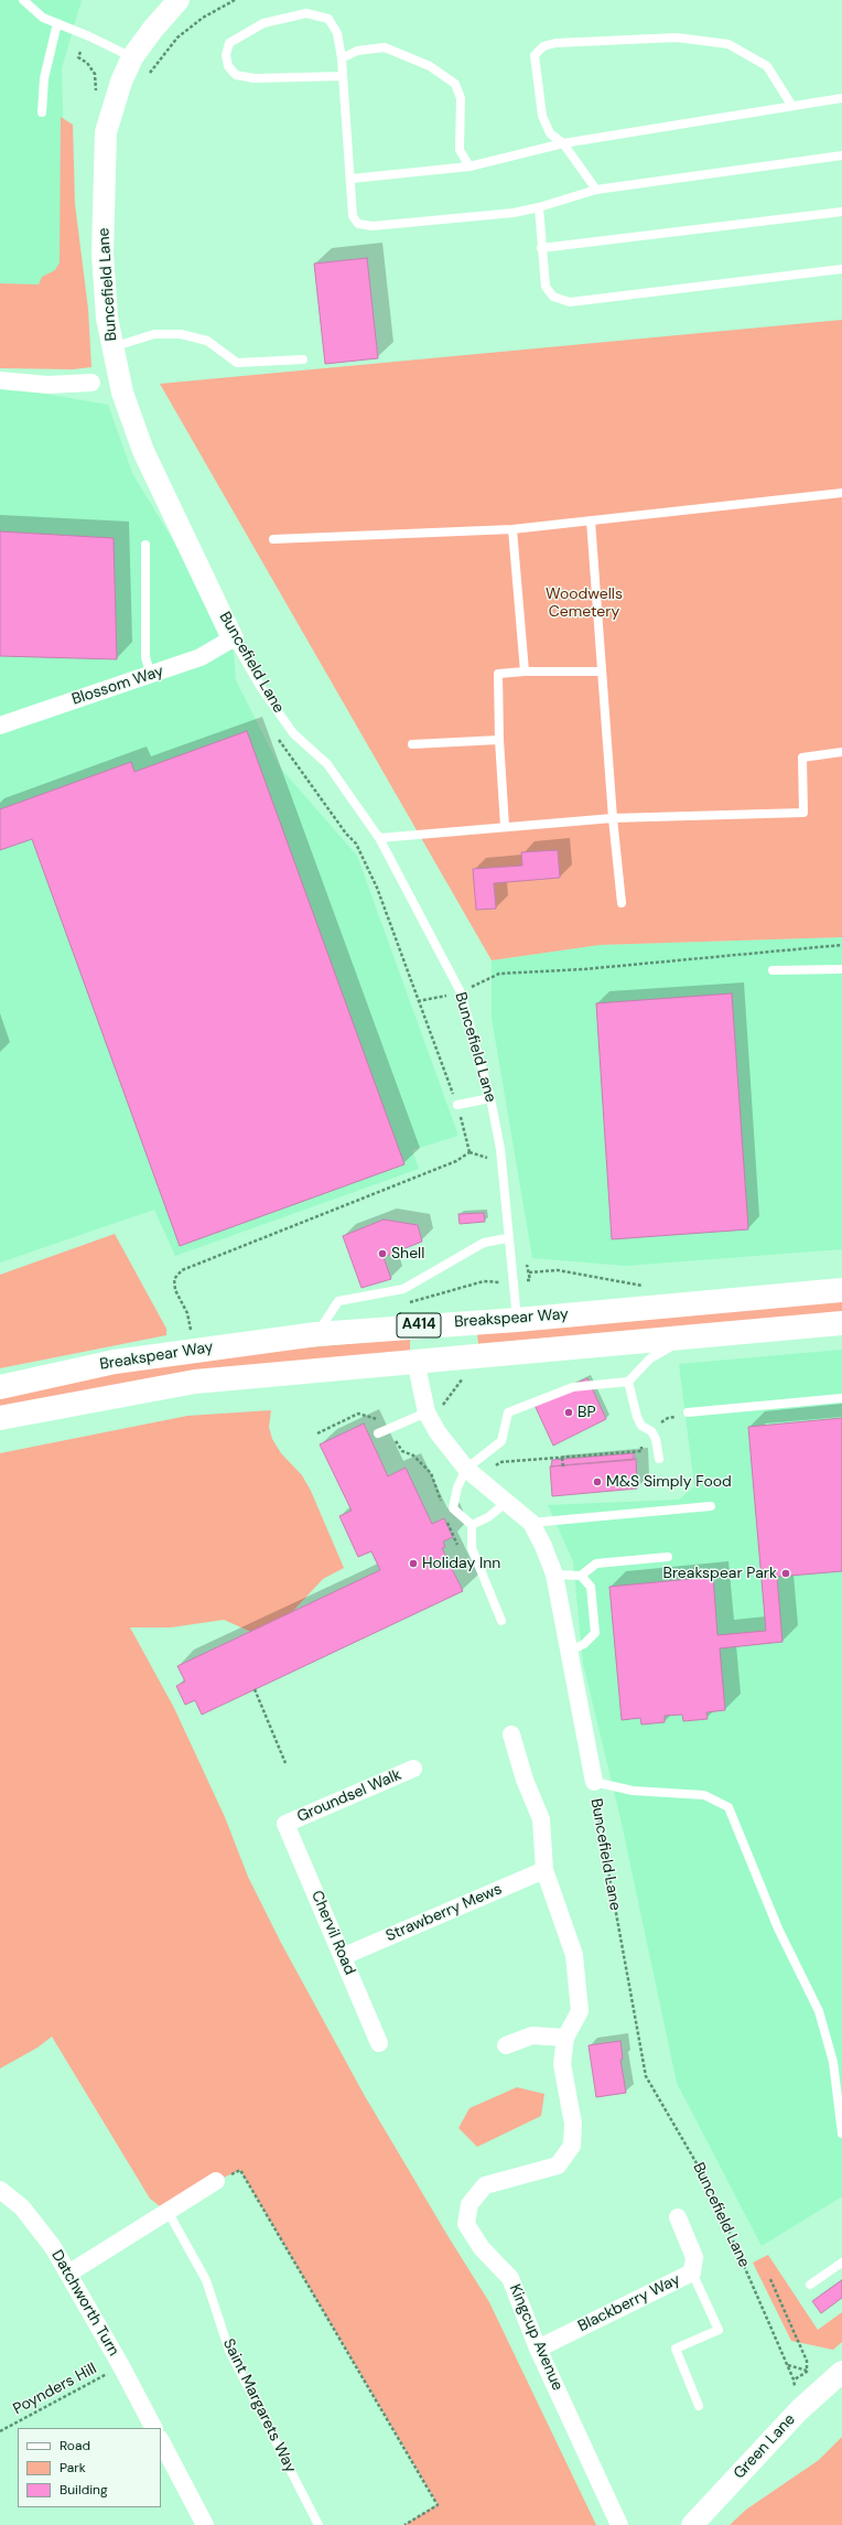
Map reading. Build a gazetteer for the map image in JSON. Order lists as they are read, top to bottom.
{
  "streets": {
    "main road": ["Breakspear Way", "A414"],
    "street": [
      "Buncefield Lane",
      "Blossom Way",
      "Groundsel Walk",
      "Strawberry Mews",
      "Chervil Road",
      "Datchworth Turn",
      "Blackberry Way",
      "Kingcup Avenue",
      "Green Lane"
    ],
    "lane": ["Saint Margarets Way"],
    "path": ["Poynders Hill"]
  },
  "crossings": [
    ["Buncefield Lane", "Blossom Way"],
    ["Buncefield Lane", "Breakspear Way"],
    ["Groundsel Walk", "Chervil Road"],
    ["Strawberry Mews", "Chervil Road"],
    ["Strawberry Mews", "Kingcup Avenue"],
    ["Datchworth Turn", "Poynders Hill"],
    ["Blackberry Way", "Kingcup Avenue"]
  ],
  "parks": ["Woodwells Cemetery"],
  "places": [
    "Shell",
    "BP",
    "M&S Simply Food",
    "Holiday Inn",
    "Breakspear Park"
  ],
  "legend": ["Road", "Park", "Building"]
}
